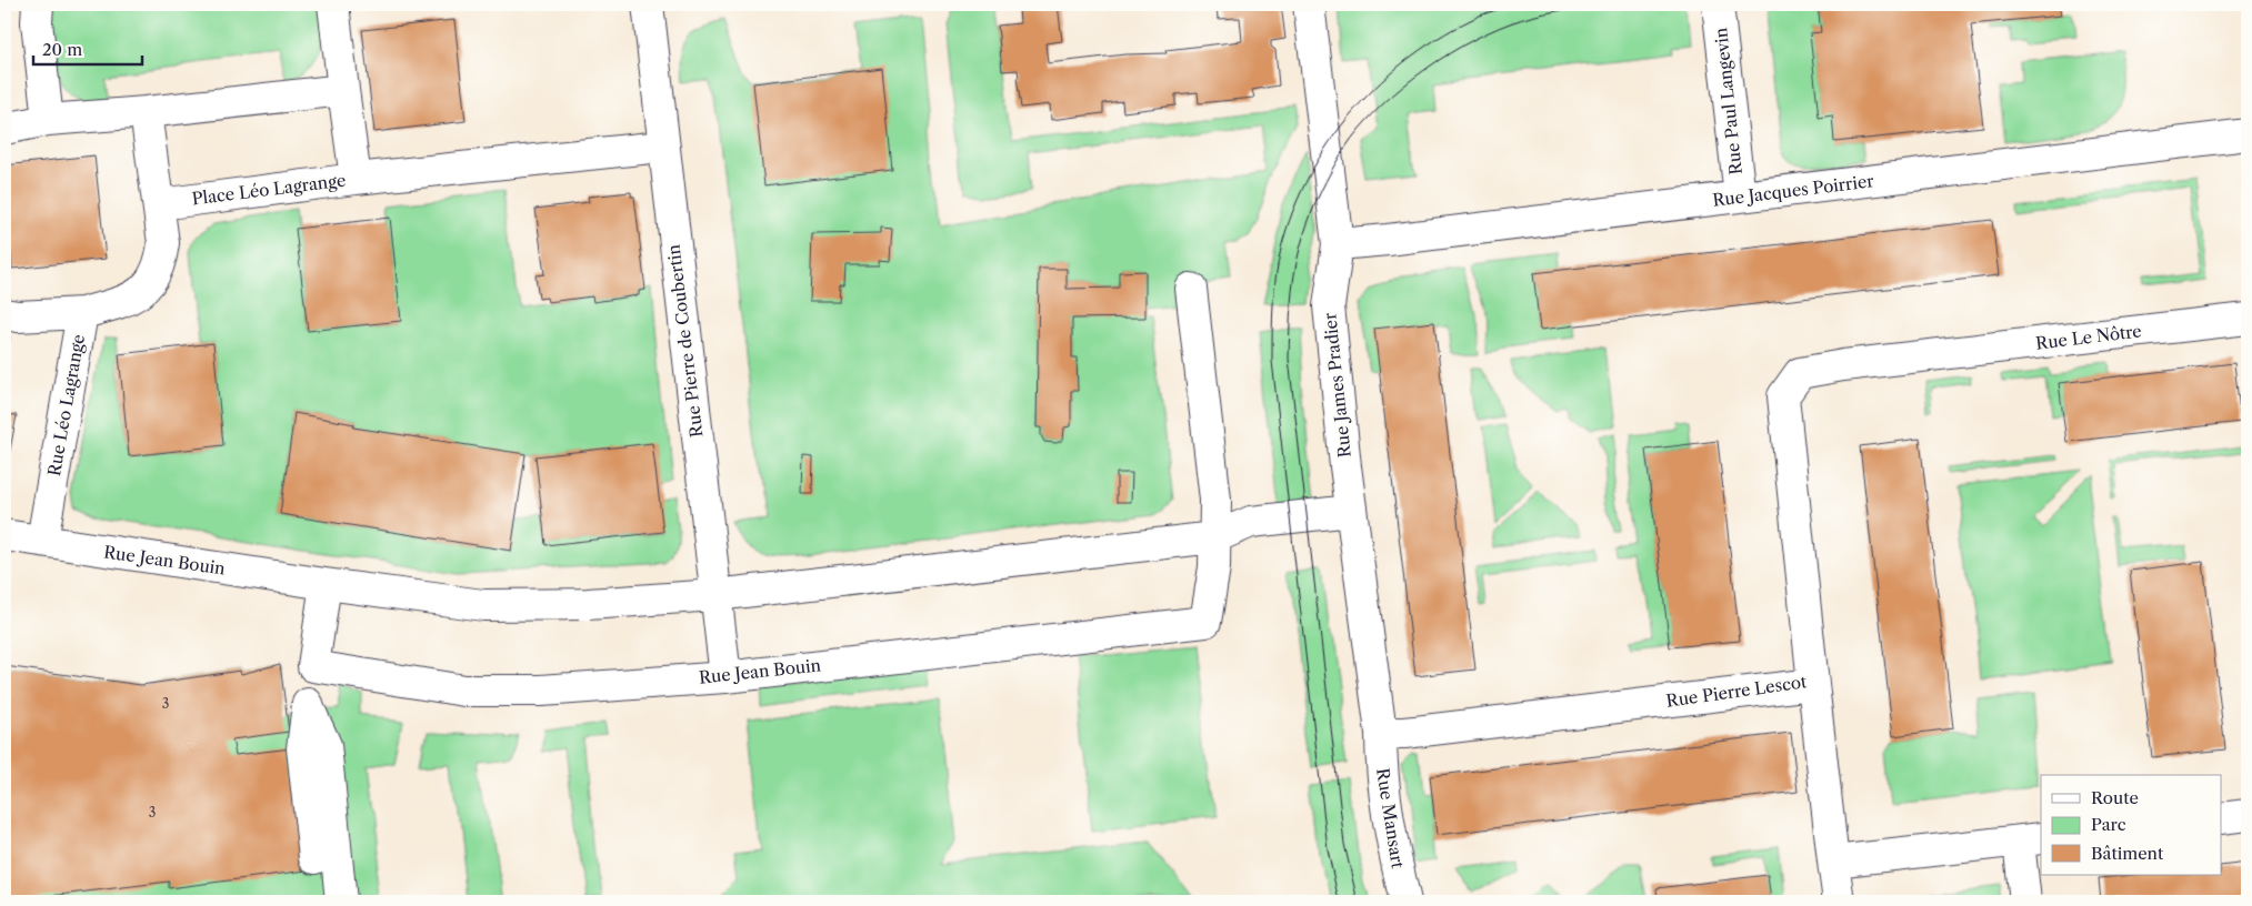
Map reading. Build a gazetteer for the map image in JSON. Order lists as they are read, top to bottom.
{
  "streets": {
    "street": [
      "Rue Paul Langevin",
      "Place Léo Lagrange",
      "Rue Jacques Poirrier",
      "Rue Le Nôtre",
      "Rue Pierre de Coubertin",
      "Rue James Pradier",
      "Rue Léo Lagrange",
      "Rue Jean Bouin",
      "Rue Pierre Lescot",
      "Rue Mansart"
    ]
  },
  "crossings": [
    ["Rue Paul Langevin", "Rue Jacques Poirrier"],
    ["Rue Jacques Poirrier", "Rue James Pradier"],
    ["Rue Le Nôtre", "Rue Pierre Lescot"],
    ["Rue Pierre de Coubertin", "Rue Jean Bouin"],
    ["Rue James Pradier", "Rue Jean Bouin"],
    ["Rue James Pradier", "Rue Pierre Lescot"],
    ["Rue James Pradier", "Rue Mansart"],
    ["Rue Léo Lagrange", "Rue Jean Bouin"],
    ["Rue Pierre Lescot", "Rue Mansart"]
  ],
  "house_numbers": ["3", "3"],
  "legend": ["Route", "Parc", "Bâtiment"],
  "scale_bar": "20 m"
}
